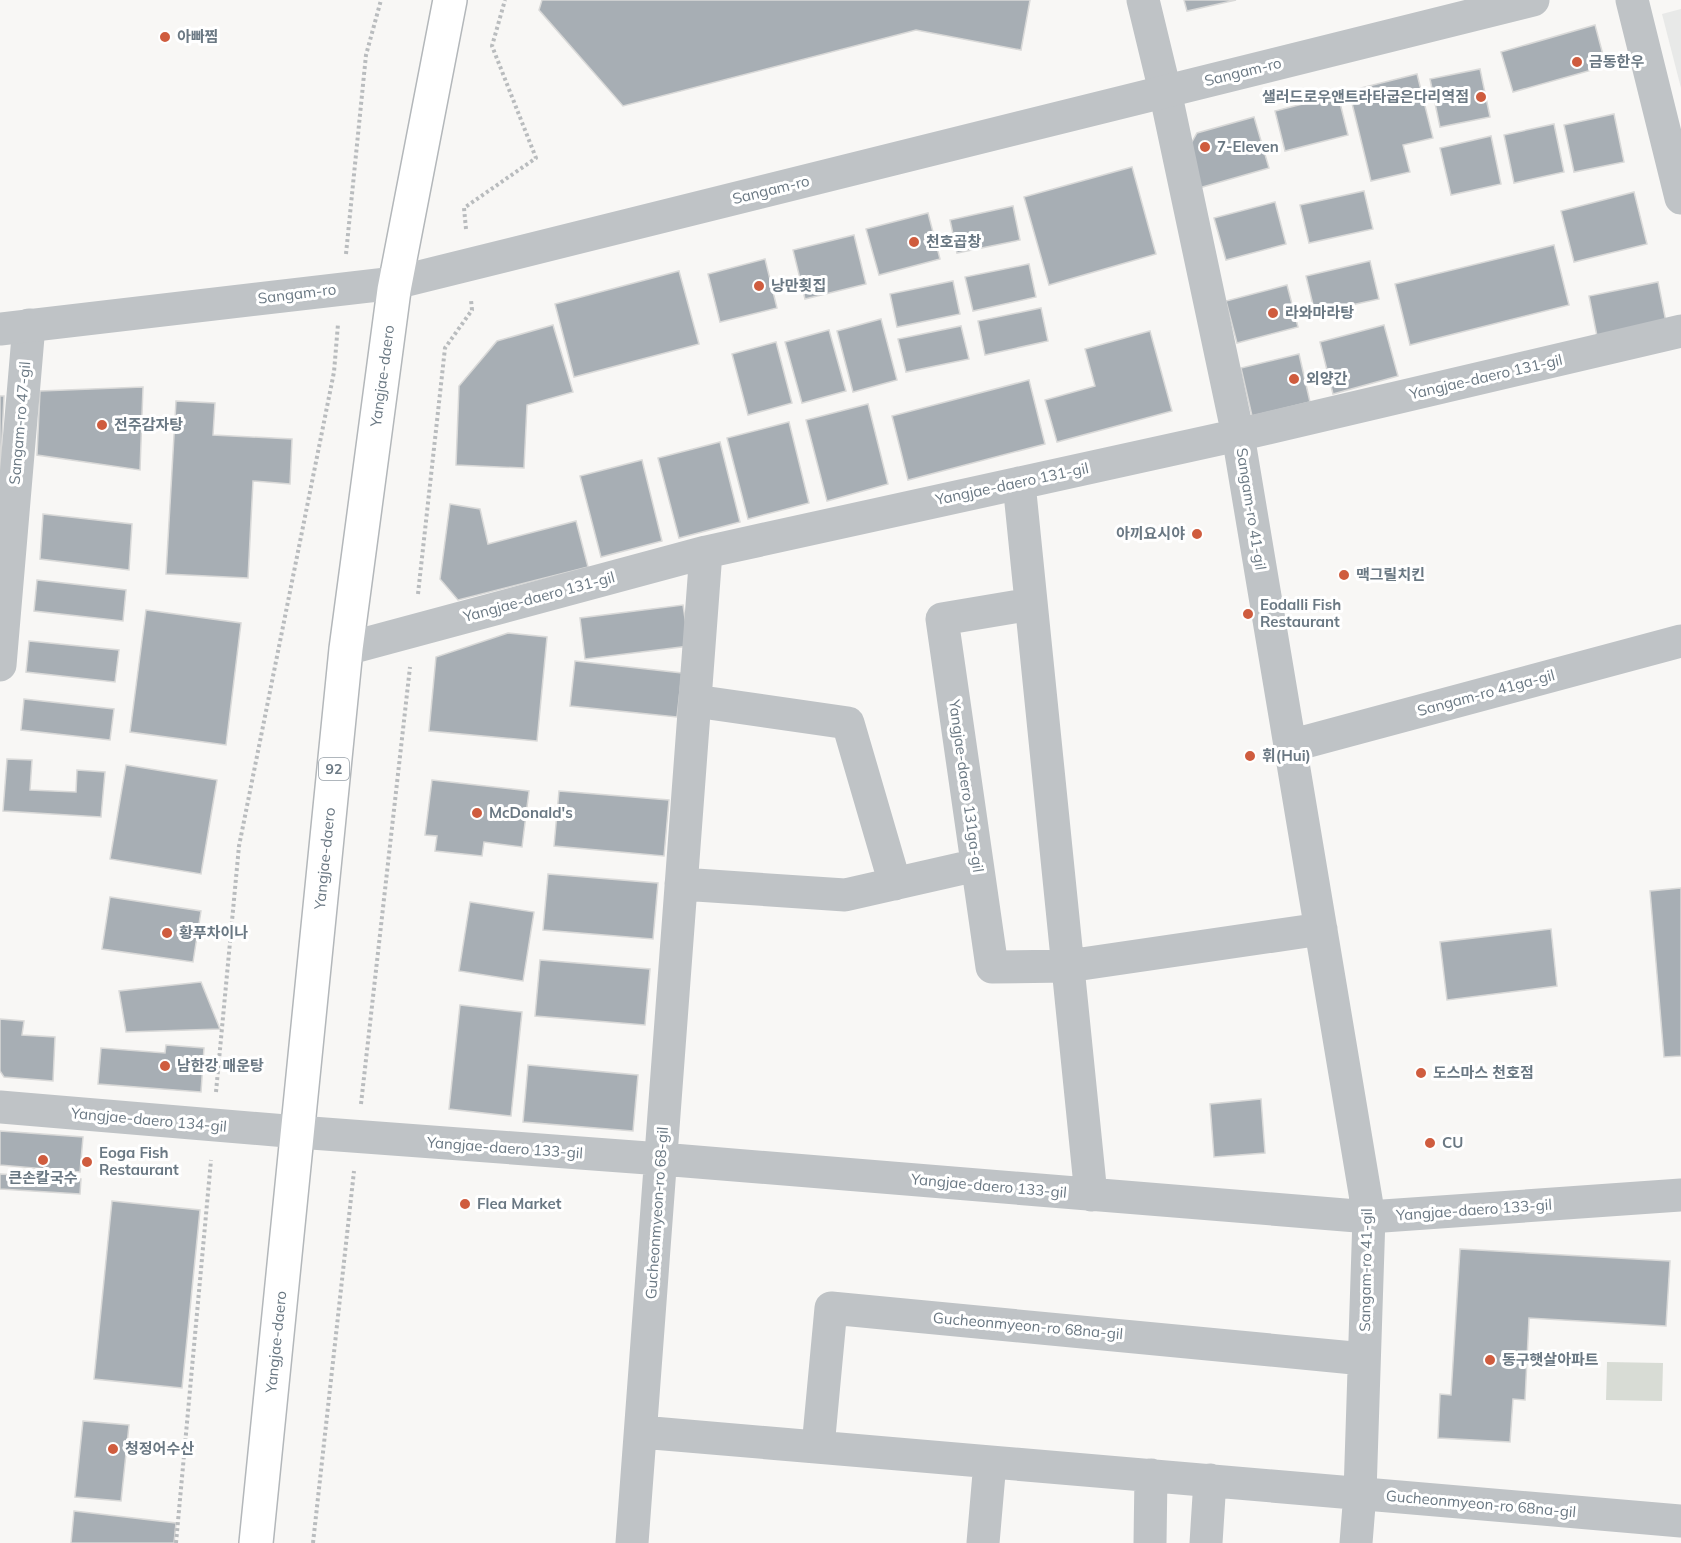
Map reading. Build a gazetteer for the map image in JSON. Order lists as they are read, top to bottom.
{
  "streets": {
    "main road": ["Yangjae-daero", "92"],
    "street": [
      "Sangam-ro",
      "Yangjae-daero 131-gil",
      "Sangam-ro 47-gil",
      "Sangam-ro 41-gil",
      "Sangam-ro 41ga-gil",
      "Yangjae-daero 131ga-gil",
      "Yangjae-daero 134-gil",
      "Yangjae-daero 133-gil",
      "Gucheonmyeon-ro 68-gil",
      "Gucheonmyeon-ro 68na-gil"
    ]
  },
  "crossings": [
    ["Sangam-ro", "Yangjae-daero"],
    ["Sangam-ro", "Sangam-ro 47-gil"],
    ["Sangam-ro", "Sangam-ro 41-gil"],
    ["Yangjae-daero", "Yangjae-daero 131-gil"],
    ["Yangjae-daero", "Yangjae-daero 134-gil"],
    ["Yangjae-daero", "Yangjae-daero 133-gil"],
    ["Yangjae-daero 131-gil", "Sangam-ro 41-gil"],
    ["Yangjae-daero 131-gil", "Gucheonmyeon-ro 68-gil"],
    ["Sangam-ro 41-gil", "Sangam-ro 41ga-gil"],
    ["Sangam-ro 41-gil", "Yangjae-daero 133-gil"],
    ["Sangam-ro 41-gil", "Gucheonmyeon-ro 68na-gil"],
    ["Yangjae-daero 134-gil", "Yangjae-daero 133-gil"],
    ["Yangjae-daero 133-gil", "Gucheonmyeon-ro 68-gil"],
    ["Gucheonmyeon-ro 68-gil", "Gucheonmyeon-ro 68na-gil"]
  ],
  "places": [
    "아빠찜",
    "금동한우",
    "샐러드로우앤트라타굽은다리역점",
    "7-Eleven",
    "천호곱창",
    "낭만횟집",
    "라와마라탕",
    "외양간",
    "전주감자탕",
    "아끼요시야",
    "맥그릴치킨",
    "Eodalli Fish Restaurant",
    "휘(Hui)",
    "McDonald's",
    "황푸차이나",
    "남한강 매운탕",
    "도스마스 천호점",
    "CU",
    "큰손칼국수",
    "Eoga Fish Restaurant",
    "Flea Market",
    "동구햇살아파트",
    "청정어수산"
  ]
}
